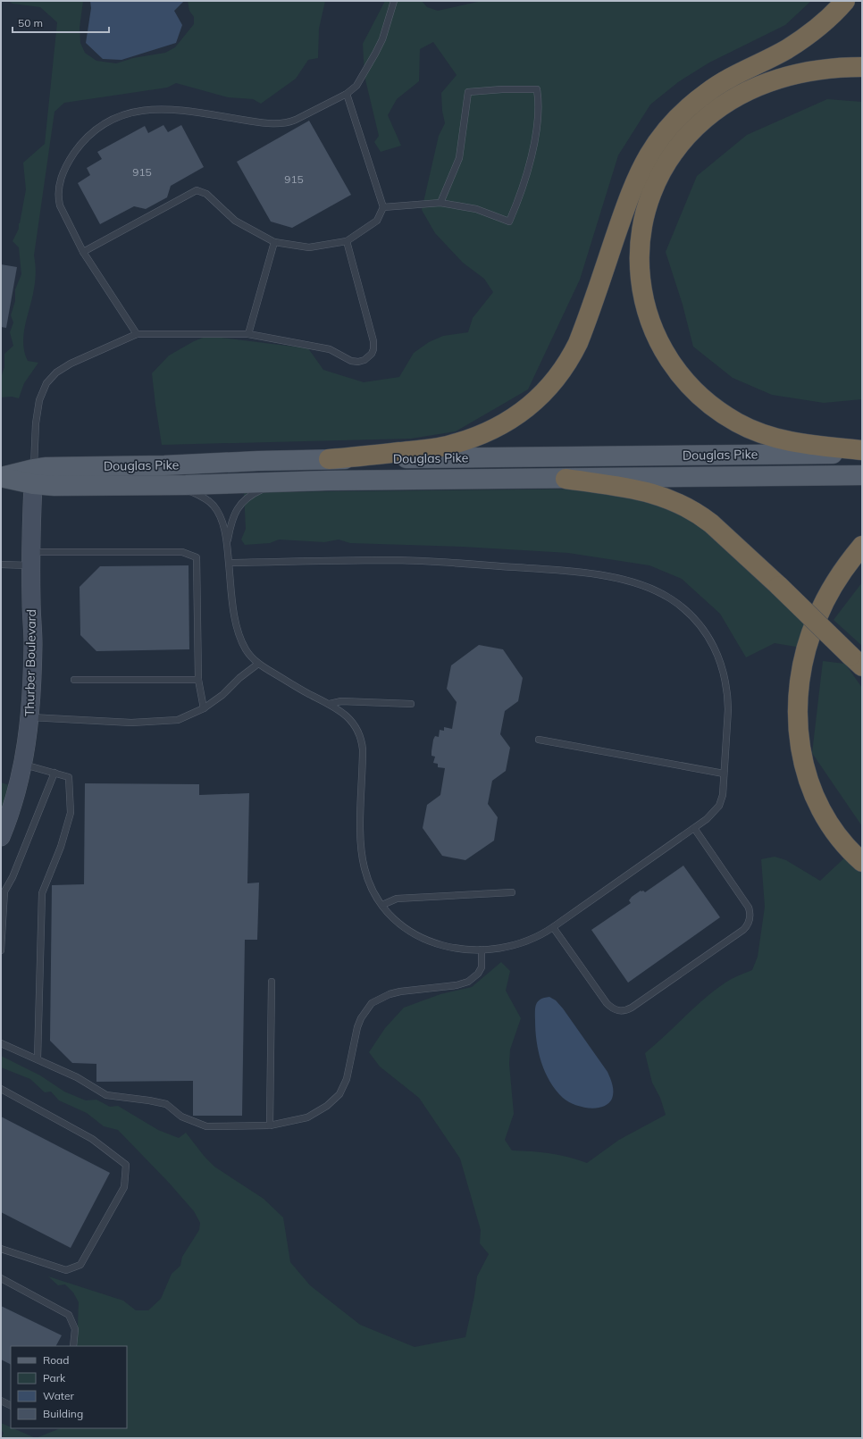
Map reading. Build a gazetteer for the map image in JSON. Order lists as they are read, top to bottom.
{
  "streets": {
    "main road": ["Douglas Pike"],
    "street": ["Thurber Boulevard"]
  },
  "crossings": [
    ["Douglas Pike", "Thurber Boulevard"]
  ],
  "house_numbers": ["915", "915"],
  "legend": [
    "Road",
    "Park",
    "Water",
    "Building"
  ],
  "scale_bar": "50 m"
}
